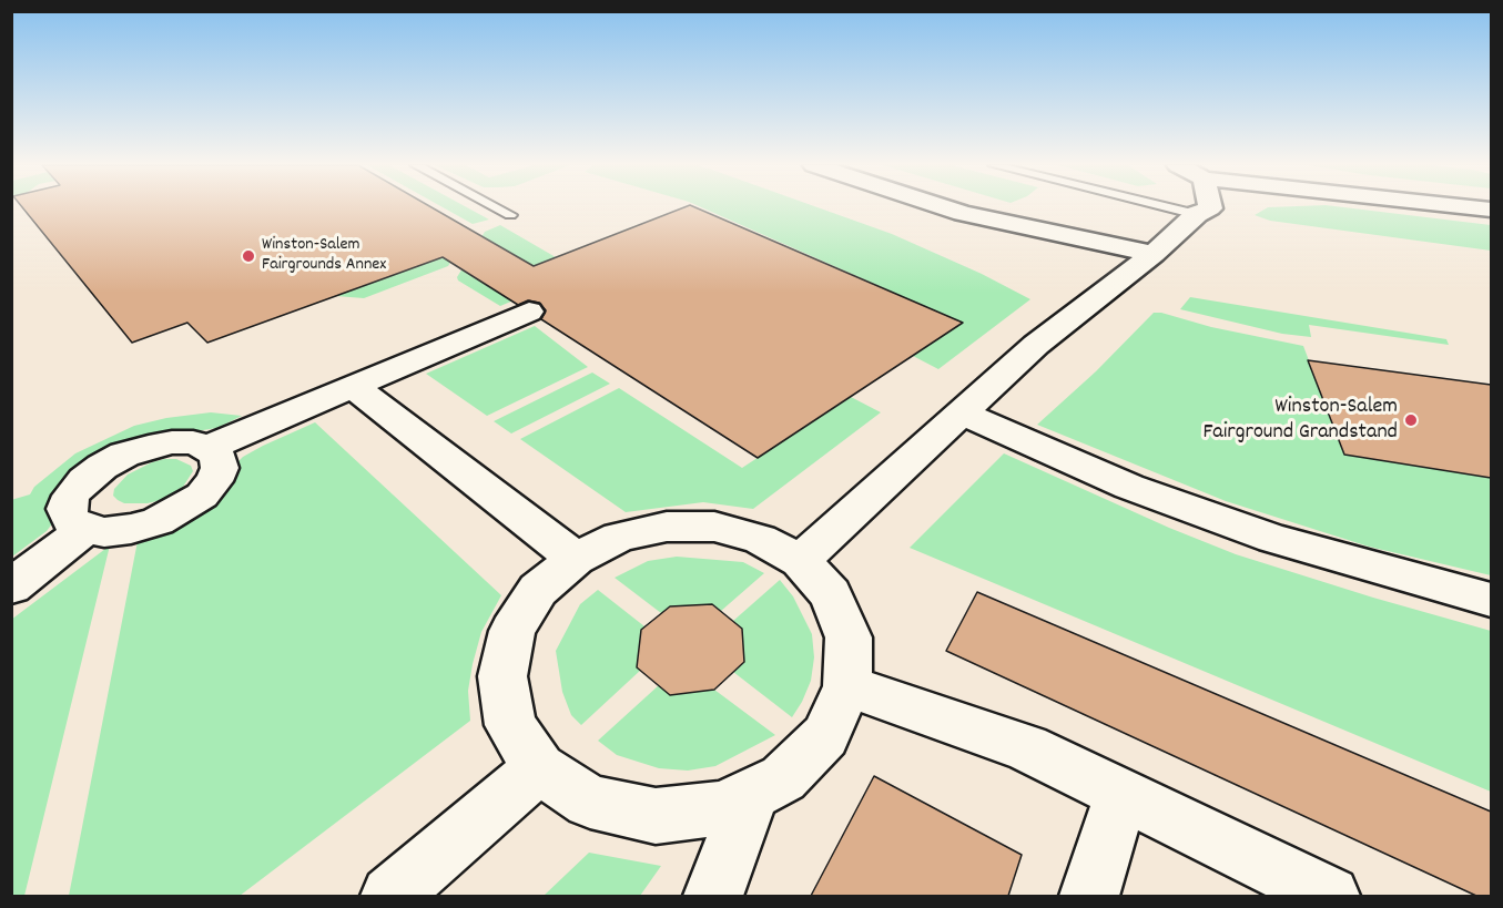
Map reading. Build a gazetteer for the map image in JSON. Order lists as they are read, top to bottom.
{
  "places": ["Winston-Salem Fairgrounds Annex", "Winston-Salem Fairground Grandstand"]
}
